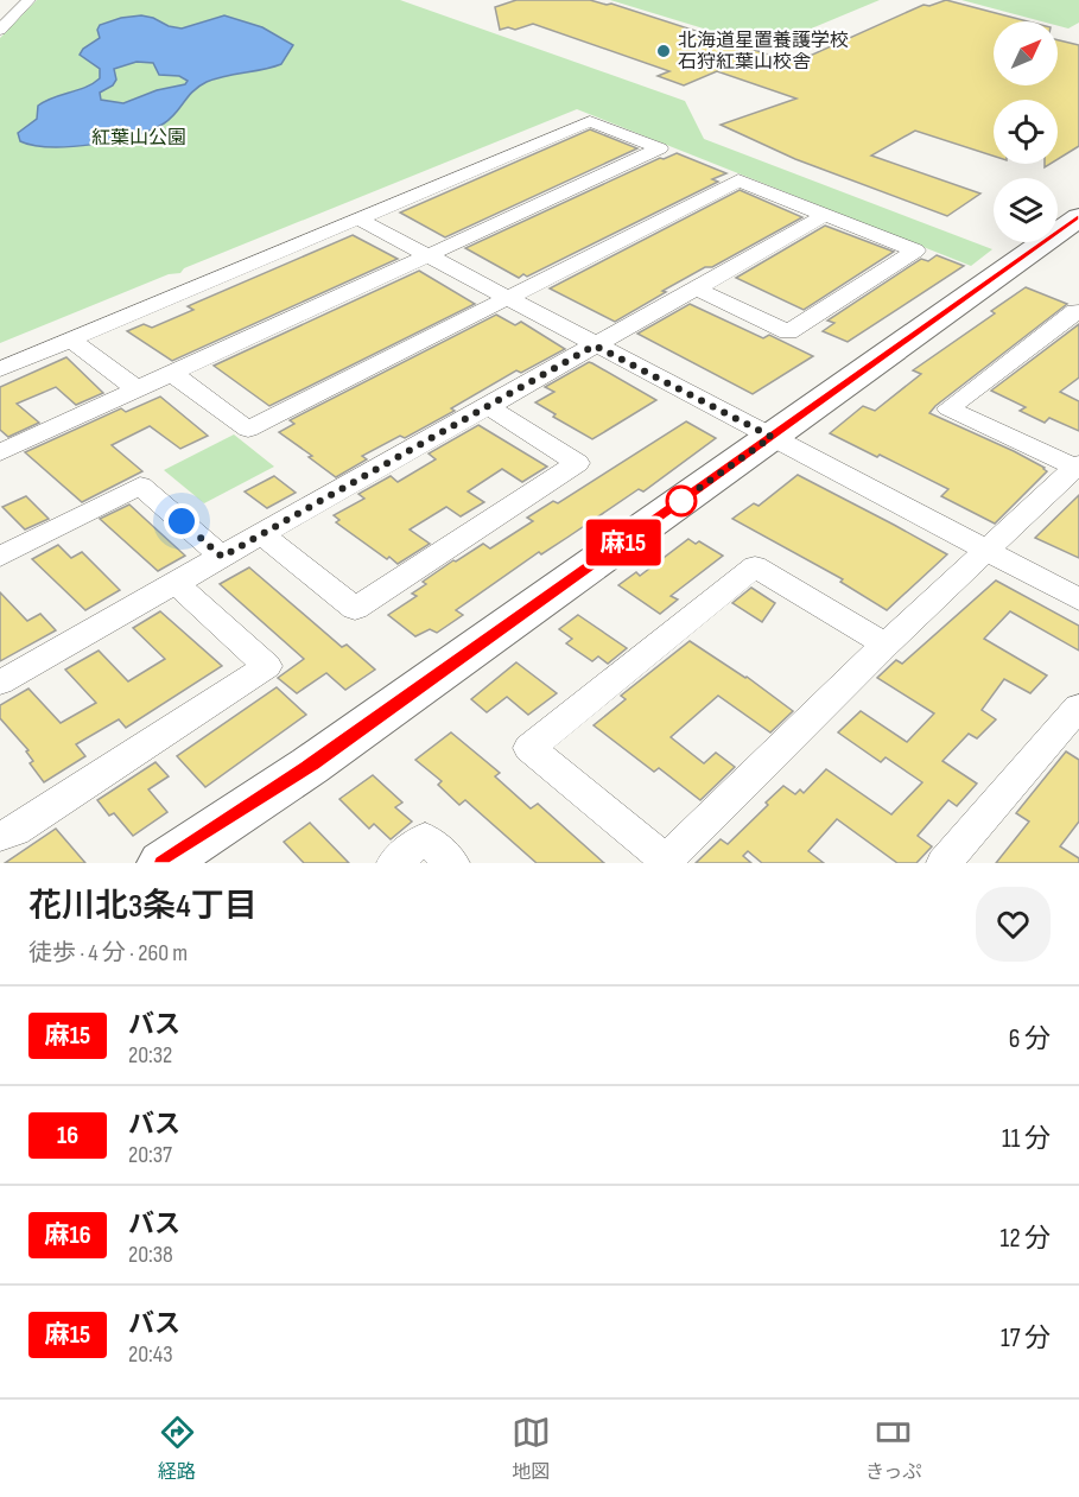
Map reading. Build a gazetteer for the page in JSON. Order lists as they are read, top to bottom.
{
  "parks": ["紅葉山公園"],
  "places": ["北海道星置養護学校 石狩紅葉山校舎"],
  "lines": ["bus line 麻15"],
  "north": "top right",
  "page": {
    "on_map": "麻15",
    "heading": ["花川北3条4丁目", "徒歩 · 4 分 · 260 m"],
    "list": [
      {
        "mark": "麻15",
        "name": "バス",
        "note": "20:32",
        "value": "6 分"
      },
      {
        "mark": "16",
        "name": "バス",
        "note": "20:37",
        "value": "11 分"
      },
      {
        "mark": "麻16",
        "name": "バス",
        "note": "20:38",
        "value": "12 分"
      },
      {
        "mark": "麻15",
        "name": "バス",
        "note": "20:43",
        "value": "17 分"
      }
    ],
    "tabs": ["経路", "地図", "きっぷ"]
  }
}
